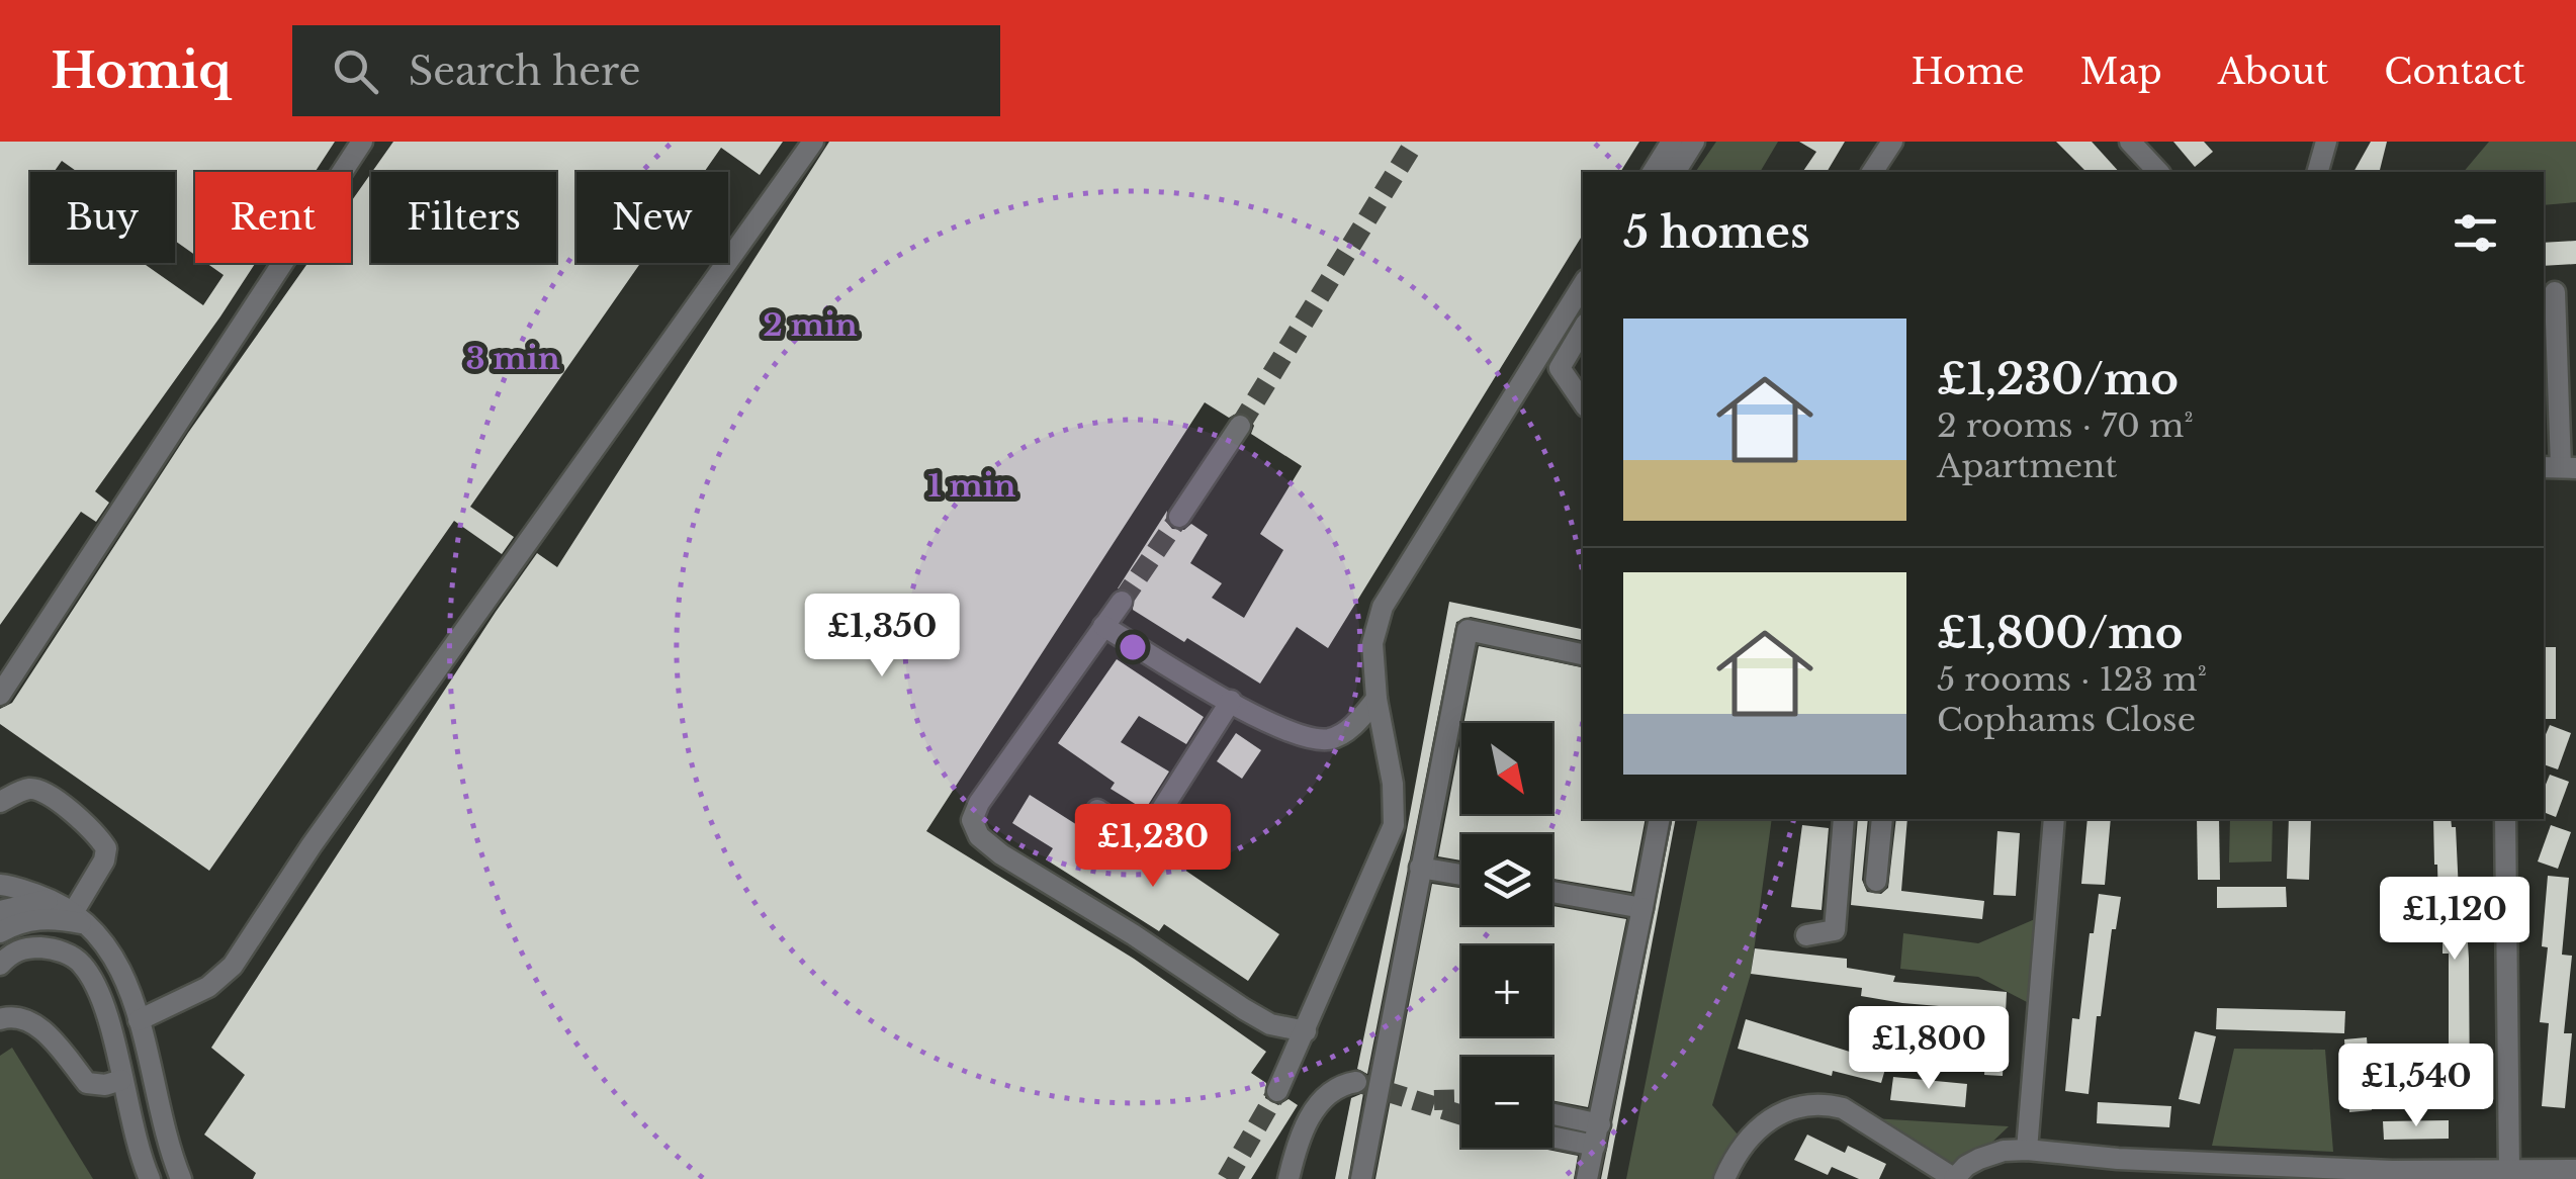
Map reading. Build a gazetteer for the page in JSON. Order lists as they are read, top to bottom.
{
  "north": "bottom right",
  "page": {
    "header": "Homiq",
    "search": "Search here",
    "nav": [
      "Home",
      "Map",
      "About",
      "Contact"
    ],
    "chip": [
      "Buy",
      "Rent",
      "Filters",
      "New"
    ],
    "heading": "5 homes",
    "list": [
      {
        "name": "£1,230/mo",
        "note": "2 rooms · 70 m² · Apartment"
      },
      {
        "name": "£1,800/mo",
        "note": "5 rooms · 123 m² · Cophams Close"
      }
    ],
    "price": [
      "£1,350",
      "£1,230",
      "£1,120",
      "£1,800",
      "£1,540"
    ],
    "map_buttons": ["+", "−"]
  },
  "rings": ["2 min", "3 min", "1 min"]
}
